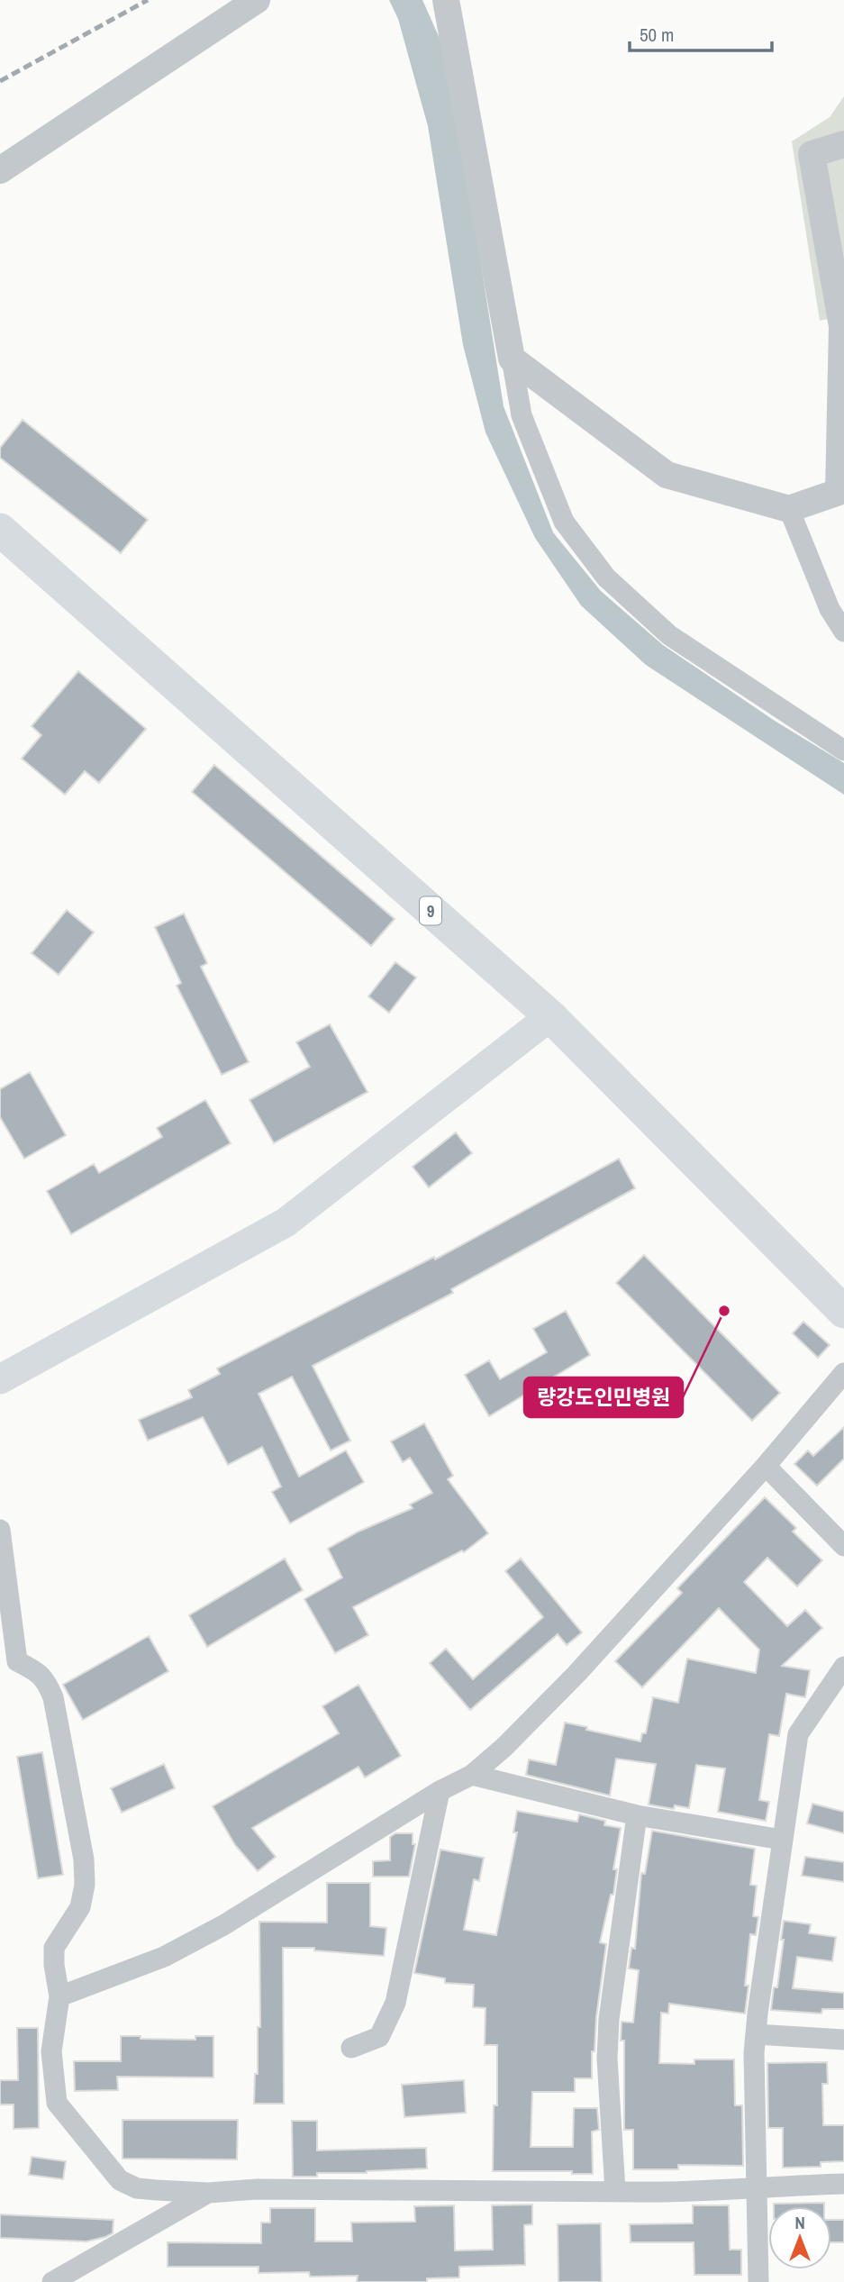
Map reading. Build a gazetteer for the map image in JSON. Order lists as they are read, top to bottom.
{
  "streets": {
    "main road": ["9"]
  },
  "places": ["량강도인민병원"],
  "scale_bar": "50 m",
  "north": "top"
}
